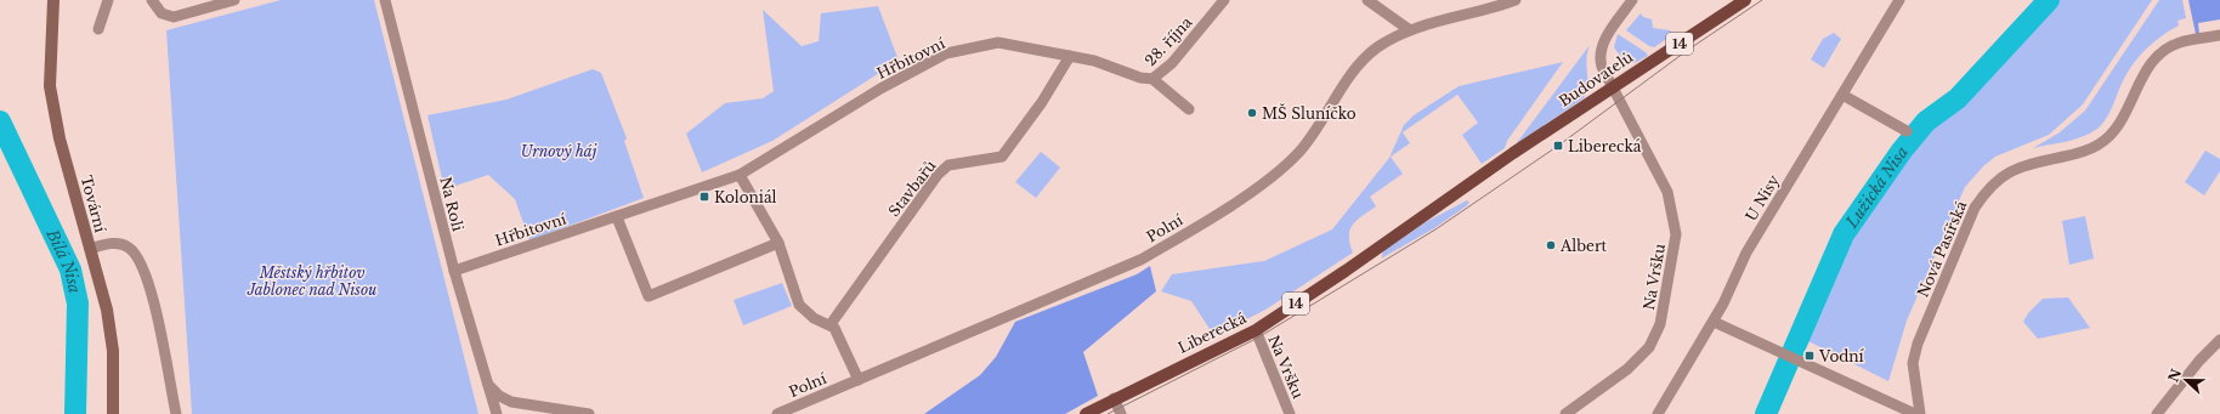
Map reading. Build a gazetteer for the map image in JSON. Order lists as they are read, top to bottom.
{
  "streets": {
    "main road": ["14", "Budovatelů", "Liberecká"],
    "street": [
      "28. října",
      "Hřbitovní",
      "Stavbařů",
      "U Nisy",
      "Tovární",
      "Na Roli",
      "Polní",
      "Nová Pasířská",
      "Na Vršku"
    ]
  },
  "crossings": [
    ["28. října", "Hřbitovní"],
    ["Hřbitovní", "Stavbařů"],
    ["Hřbitovní", "Na Roli"],
    ["Budovatelů", "Na Vršku"],
    ["Budovatelů", "Liberecká"],
    ["Na Vršku", "Liberecká"]
  ],
  "water": ["Lužická Nisa", "Bílá Nisa"],
  "parks": ["Urnový háj", "Městský hřbitov Jablonec nad Nisou"],
  "places": {
    "other": ["MŠ Sluníčko", "Albert"],
    "transit": ["Liberecká", "Koloniál", "Vodní"]
  },
  "north": "left"
}
